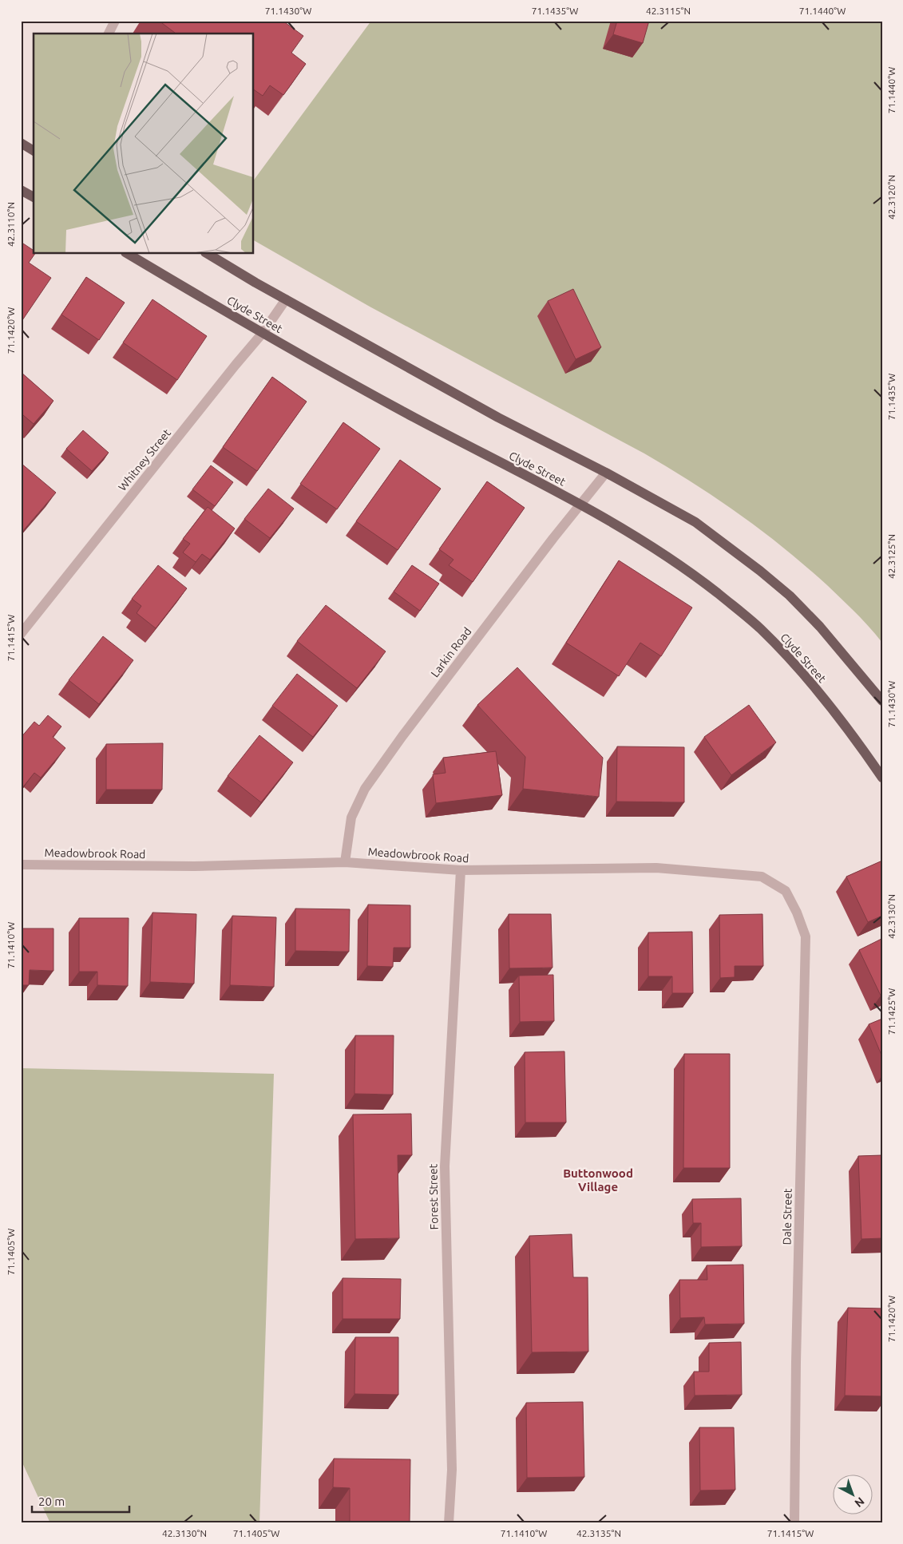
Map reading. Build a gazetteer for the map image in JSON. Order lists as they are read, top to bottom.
{
  "streets": {
    "main road": ["Clyde Street"],
    "street": [
      "Whitney Street",
      "Larkin Road",
      "Meadowbrook Road",
      "Forest Street",
      "Dale Street"
    ]
  },
  "crossings": [
    ["Clyde Street", "Whitney Street"],
    ["Clyde Street", "Larkin Road"],
    ["Larkin Road", "Meadowbrook Road"],
    ["Meadowbrook Road", "Forest Street"],
    ["Meadowbrook Road", "Dale Street"]
  ],
  "districts": ["Buttonwood Village"],
  "scale_bar": "20 m",
  "north": "bottom right",
  "coordinates": [
    "71.1430°W",
    "71.1435°W",
    "42.3115°N",
    "71.1440°W",
    "42.3120°N",
    "42.3110°N",
    "71.1420°W",
    "42.3125°N",
    "71.1415°W",
    "42.3130°N",
    "71.1410°W",
    "71.1425°W",
    "71.1405°W",
    "42.3135°N"
  ]
}
